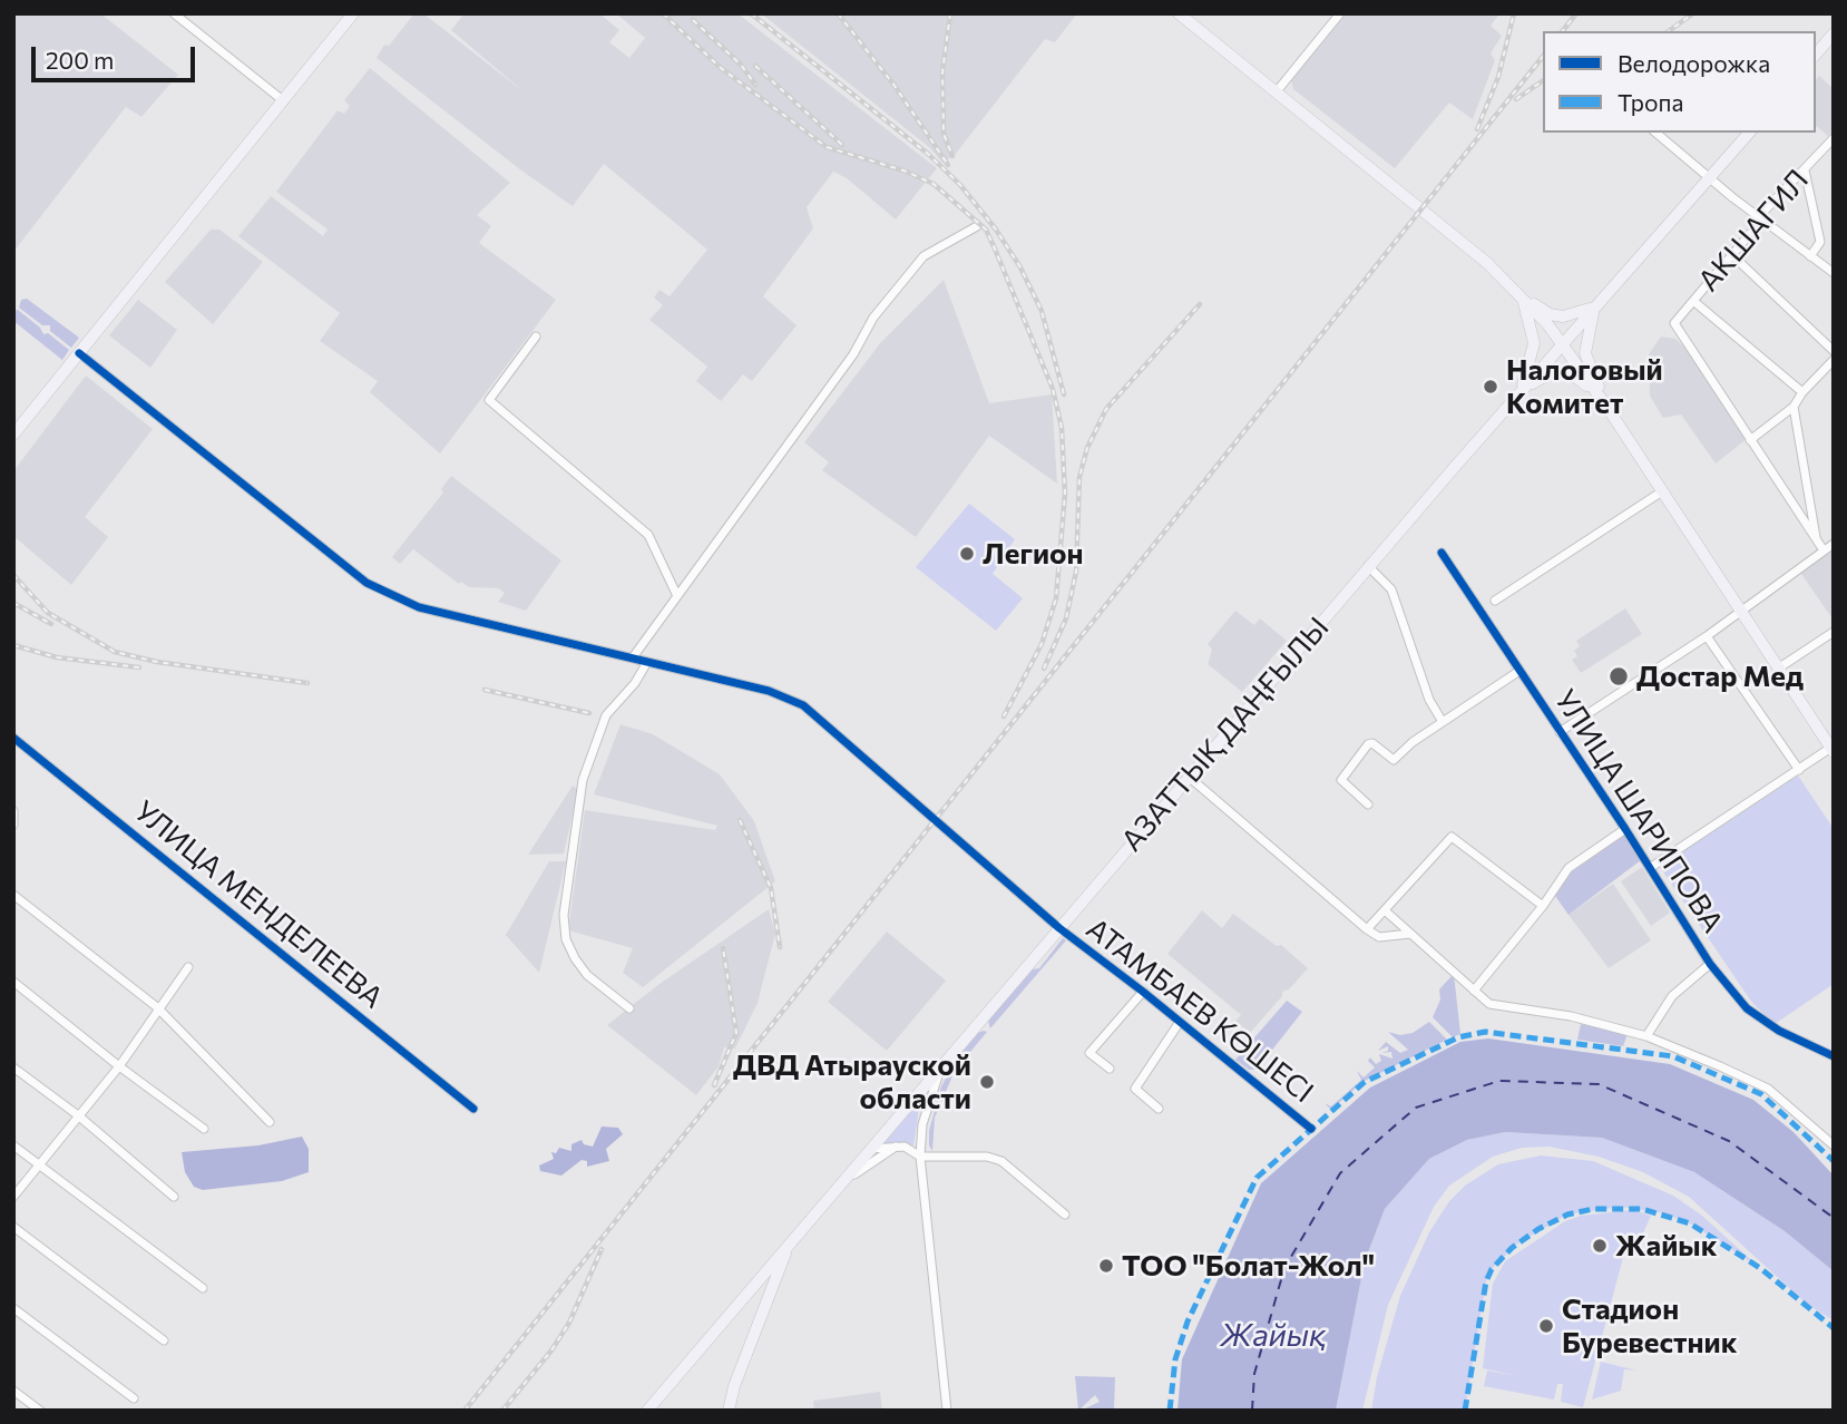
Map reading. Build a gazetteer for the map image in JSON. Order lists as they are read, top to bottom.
{
  "streets": {
    "main road": ["АЗАТТЫҚ ДАҢҒЫЛЫ"],
    "street": [
      "АКШАГИЛ",
      "УЛИЦА ШАРИПОВА",
      "УЛИЦА МЕНДЕЛЕЕВА",
      "АТАМБАЕВ КӨШЕСІ"
    ]
  },
  "crossings": [
    ["АЗАТТЫҚ ДАҢҒЫЛЫ", "АТАМБАЕВ КӨШЕСІ"]
  ],
  "water": ["Жайық"],
  "places": [
    "Налоговый Комитет",
    "Легион",
    "Достар Мед",
    "ДВД Атырауской области",
    "Жайык",
    "ТОО \"Болат-Жол\"",
    "Стадион Буревестник"
  ],
  "legend": ["Велодорожка", "Тропа"],
  "scale_bar": "200 m"
}
